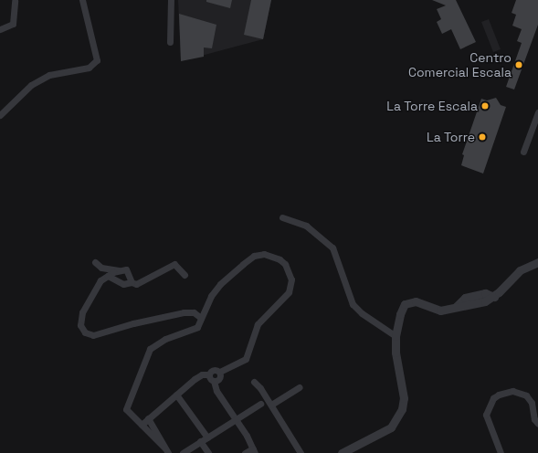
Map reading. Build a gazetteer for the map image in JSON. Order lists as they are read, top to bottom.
{
  "places": ["Centro Comercial Escala", "La Torre Escala", "La Torre"]
}
